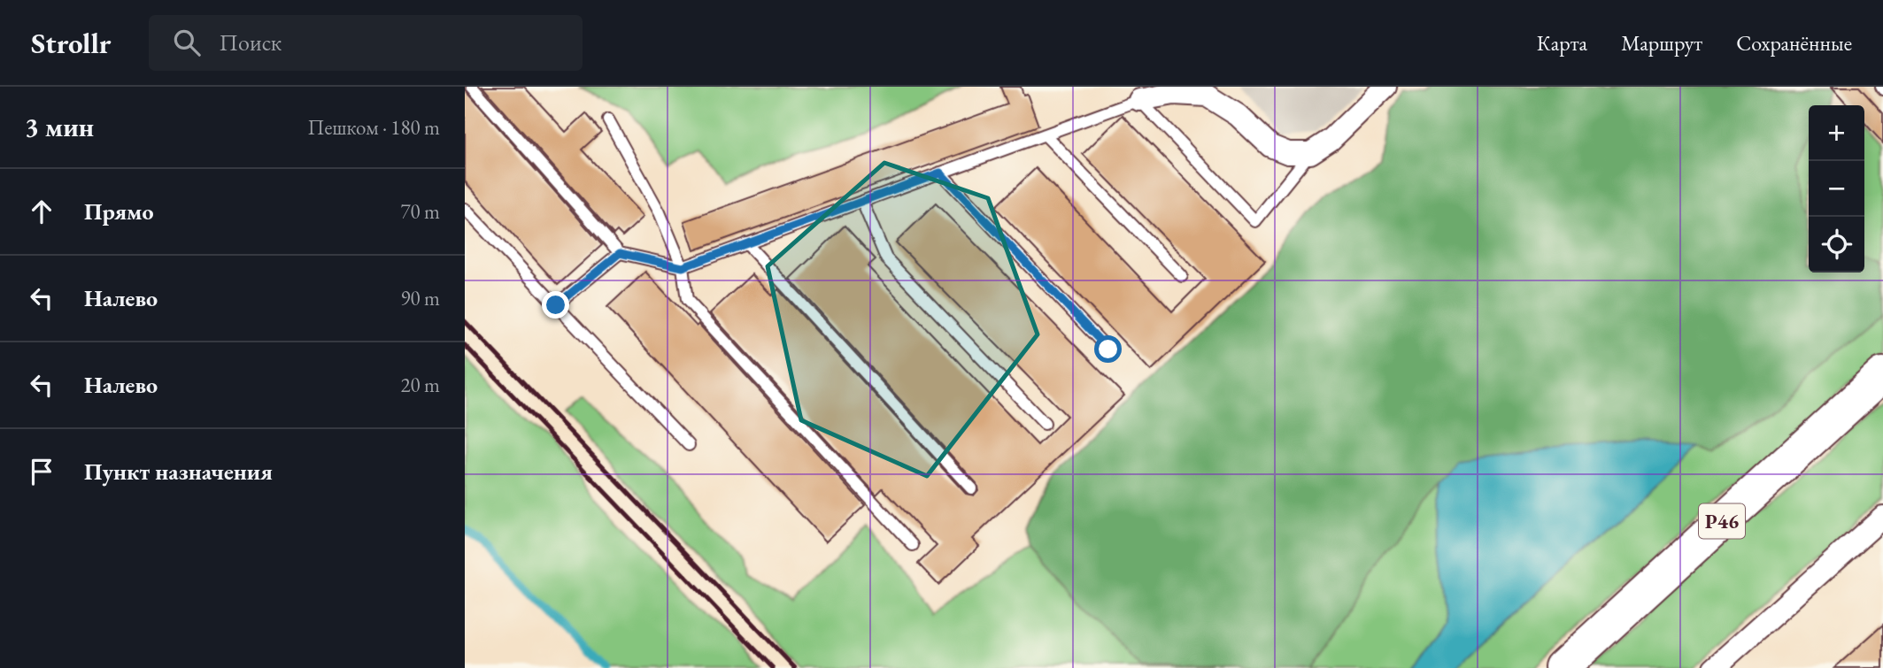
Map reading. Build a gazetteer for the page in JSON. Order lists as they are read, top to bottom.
{
  "streets": {
    "main road": ["Р46"]
  },
  "page": {
    "header": "Strollr",
    "search": "Поиск",
    "nav": ["Карта", "Маршрут", "Сохранённые"],
    "heading": ["3 мин", "Пешком · 180 m"],
    "map_buttons": ["+", "−"],
    "list": [
      ["Прямо", "70 m"],
      ["Налево", "90 m"],
      ["Налево", "20 m"],
      "Пункт назначения"
    ]
  }
}
